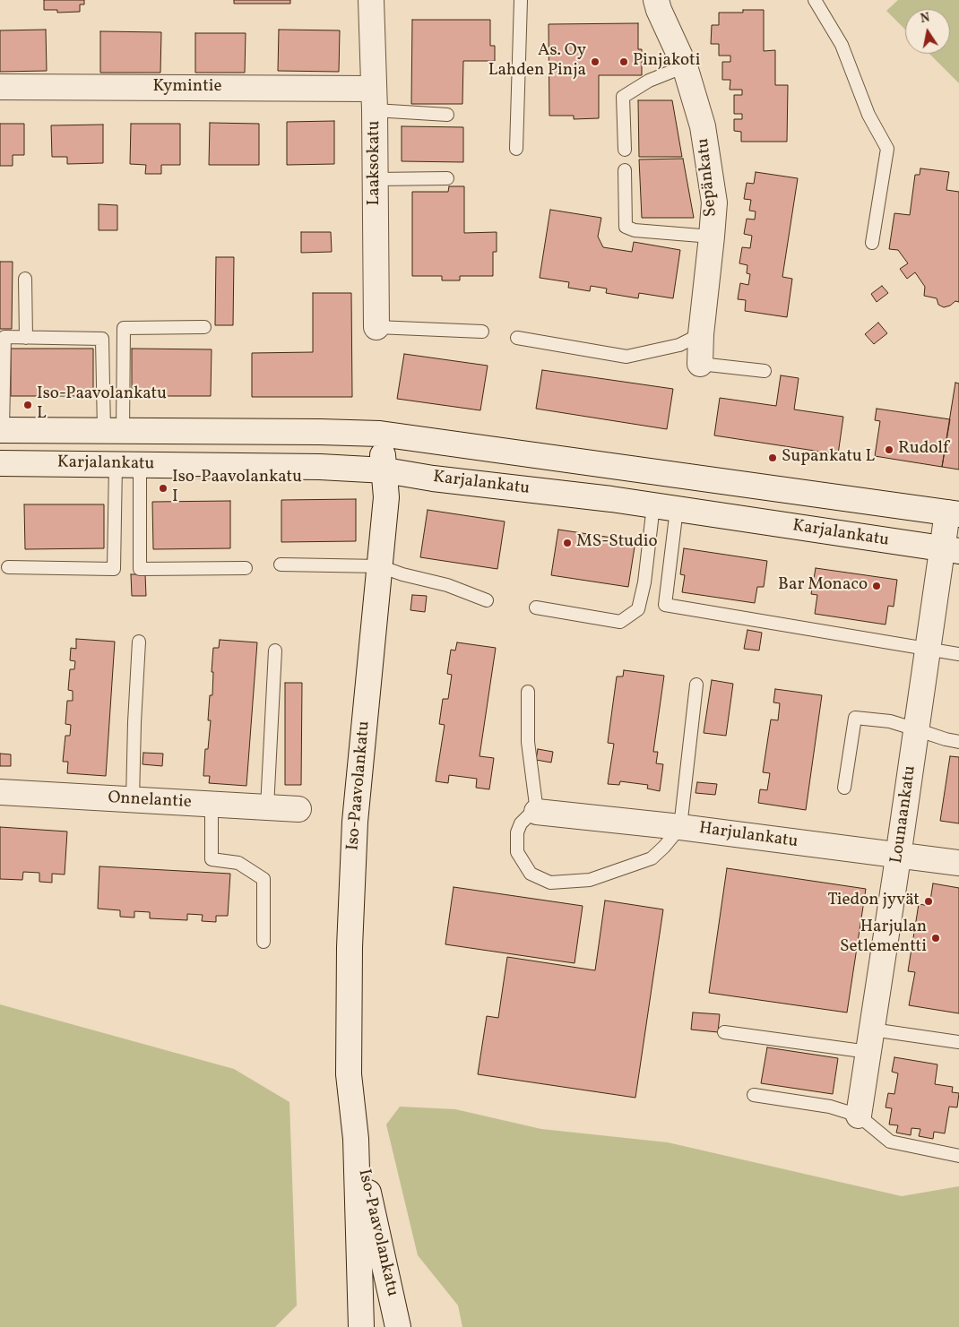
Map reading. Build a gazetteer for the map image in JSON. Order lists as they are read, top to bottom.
{
  "streets": {
    "main road": [
      "Kymintie",
      "Laaksokatu",
      "Sepänkatu",
      "Karjalankatu",
      "Iso-Paavolankatu",
      "Onnelantie",
      "Lounaankatu",
      "Harjulankatu"
    ]
  },
  "crossings": [
    ["Kymintie", "Laaksokatu"],
    ["Karjalankatu", "Iso-Paavolankatu"],
    ["Karjalankatu", "Lounaankatu"],
    ["Lounaankatu", "Harjulankatu"]
  ],
  "places": [
    "As. Oy Lahden Pinja",
    "Pinjakoti",
    "Iso-Paavolankatu L",
    "Rudolf",
    "Supankatu L",
    "Iso-Paavolankatu I",
    "MS-Studio",
    "Bar Monaco",
    "Tiedon jyvät",
    "Harjulan Setlementti"
  ],
  "north": "top"
}
